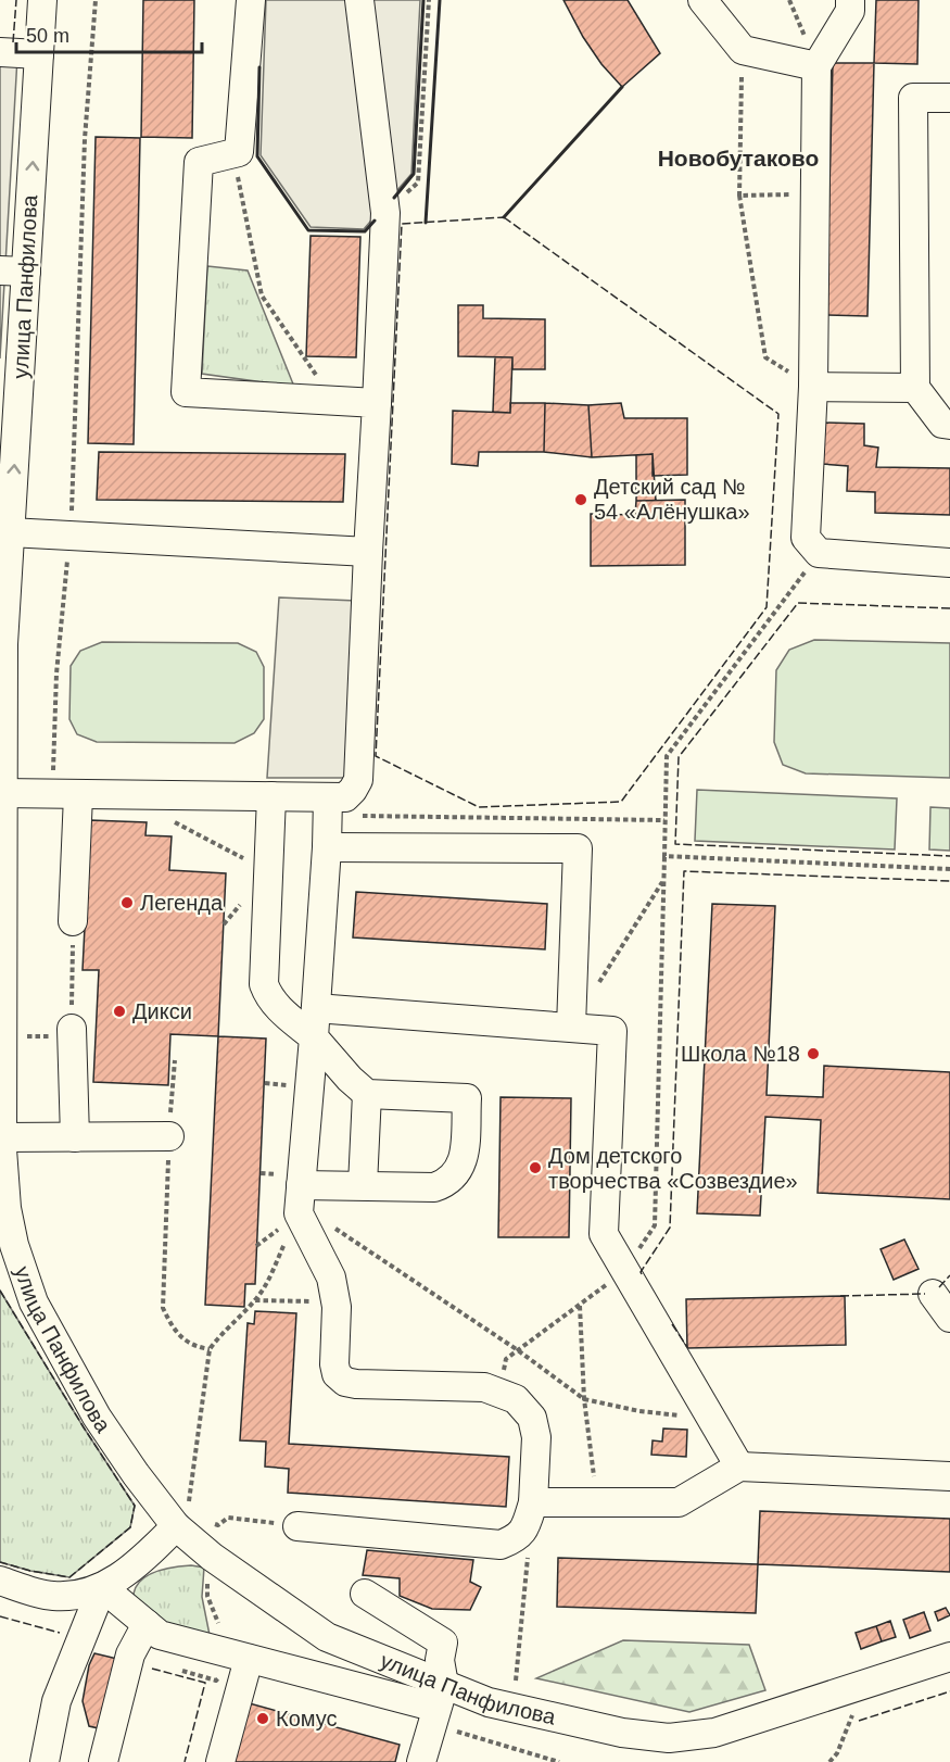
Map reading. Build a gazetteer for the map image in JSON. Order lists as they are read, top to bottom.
{
  "streets": {
    "street": ["улица Панфилова"]
  },
  "districts": ["Новобутаково"],
  "places": [
    "Детский сад № 54 «Алёнушка»",
    "Легенда",
    "Дикси",
    "Школа №18",
    "Дом детского творчества «Созвездие»",
    "Комус"
  ],
  "scale_bar": "50 m"
}
